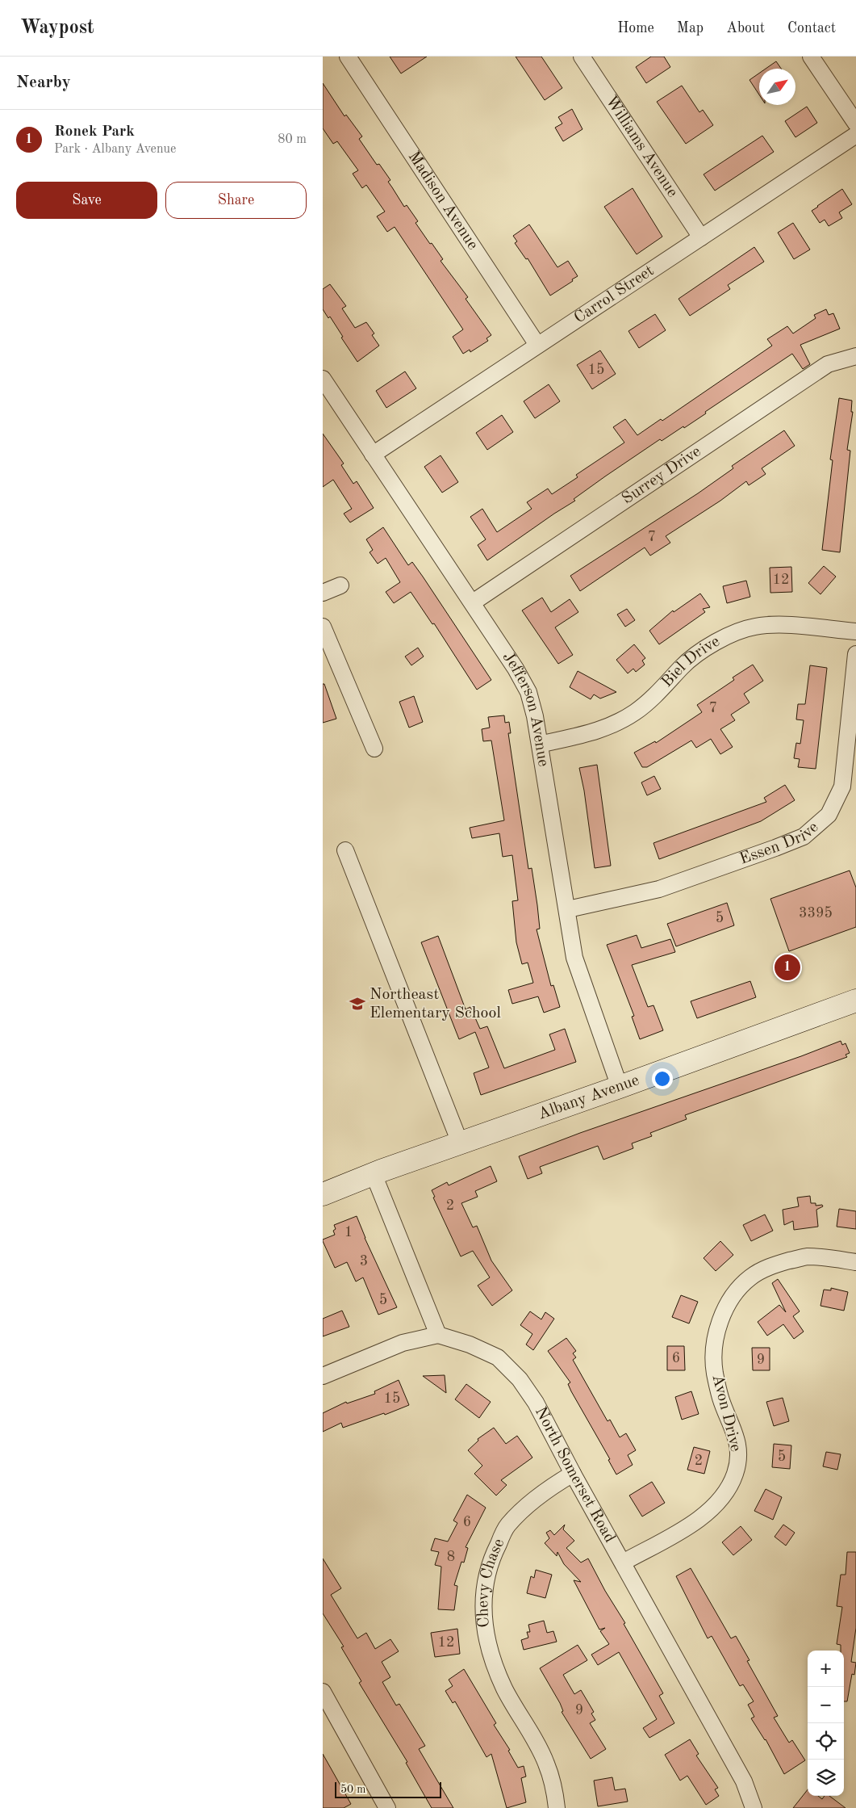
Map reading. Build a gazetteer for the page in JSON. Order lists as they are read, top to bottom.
{
  "streets": {
    "street": [
      "Williams Avenue",
      "Madison Avenue",
      "Carrol Street",
      "Surrey Drive",
      "Biel Drive",
      "Jefferson Avenue",
      "Essen Drive",
      "Albany Avenue",
      "Avon Drive",
      "North Somerset Road",
      "Chevy Chase"
    ]
  },
  "crossings": [
    ["Williams Avenue", "Carrol Street"],
    ["Madison Avenue", "Carrol Street"],
    ["Carrol Street", "Jefferson Avenue"],
    ["Surrey Drive", "Jefferson Avenue"],
    ["Biel Drive", "Jefferson Avenue"],
    ["Jefferson Avenue", "Essen Drive"],
    ["Jefferson Avenue", "Albany Avenue"],
    ["Avon Drive", "North Somerset Road"],
    ["North Somerset Road", "Chevy Chase"]
  ],
  "places": {
    "school or university": ["Northeast Elementary School"]
  },
  "house_numbers": [
    "15",
    "7",
    "12",
    "7",
    "3395",
    "5",
    "2",
    "1",
    "3",
    "5",
    "6",
    "9",
    "15",
    "5",
    "2",
    "6",
    "8",
    "12",
    "9"
  ],
  "scale_bar": "50 m",
  "north": "top right",
  "page": {
    "header": "Waypost",
    "nav": [
      "Home",
      "Map",
      "About",
      "Contact"
    ],
    "heading": "Nearby",
    "list": [
      {
        "mark": "1",
        "name": "Ronek Park",
        "note": "Park · Albany Avenue",
        "value": "80 m"
      }
    ],
    "buttons": ["Save", "Share"],
    "pins": "1",
    "map_buttons": ["+", "−"],
    "scale": "50 m"
  }
}
